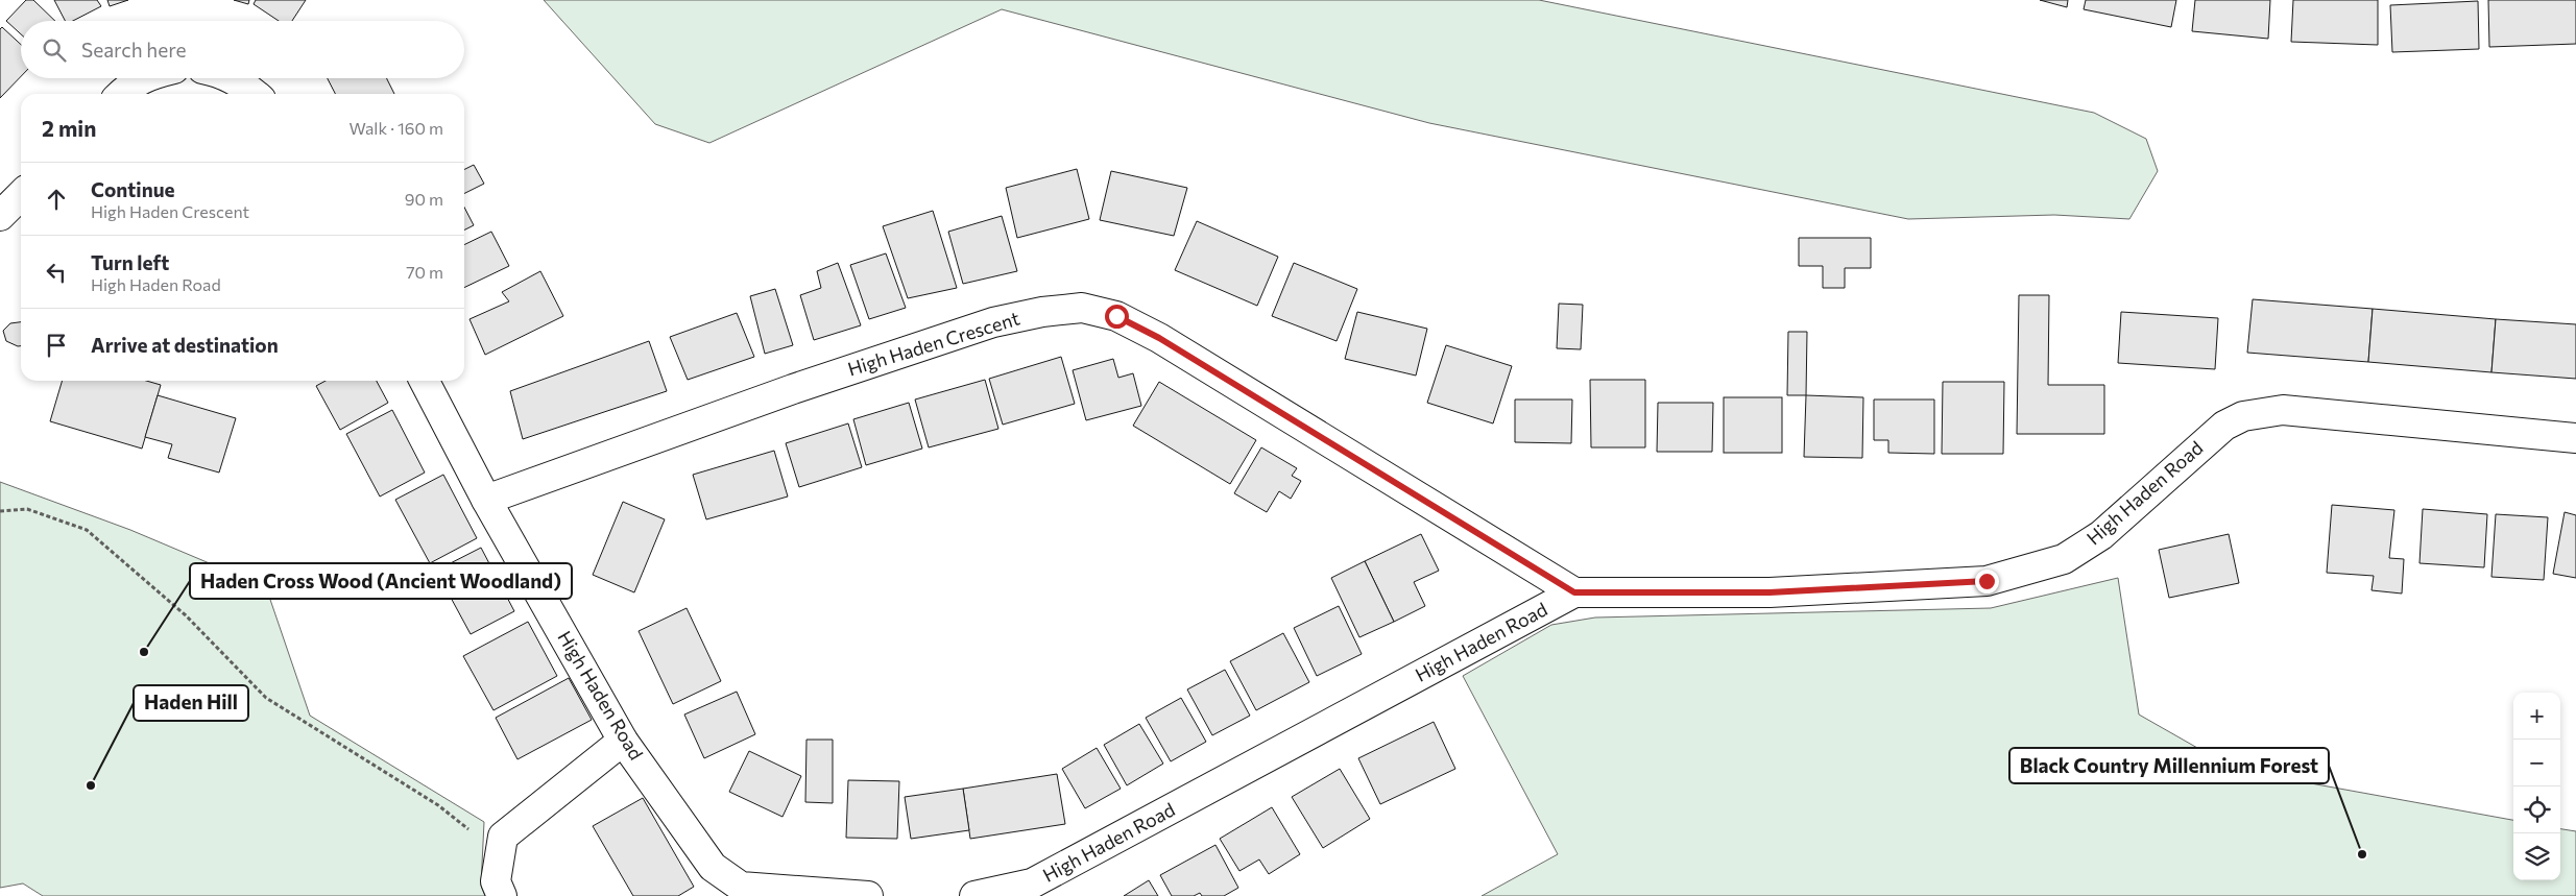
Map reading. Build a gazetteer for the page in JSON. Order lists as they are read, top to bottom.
{
  "streets": {
    "street": ["High Haden Crescent", "High Haden Road"]
  },
  "crossings": [
    ["High Haden Crescent", "High Haden Road"]
  ],
  "places": ["Haden Cross Wood (Ancient Woodland)", "Haden Hill", "Black Country Millennium Forest"],
  "page": {
    "search": "Search here",
    "heading": ["2 min", "Walk · 160 m"],
    "list": [
      ["Continue", "High Haden Crescent", "90 m"],
      ["Turn left", "High Haden Road", "70 m"],
      "Arrive at destination"
    ],
    "map_buttons": ["+", "−"]
  }
}
